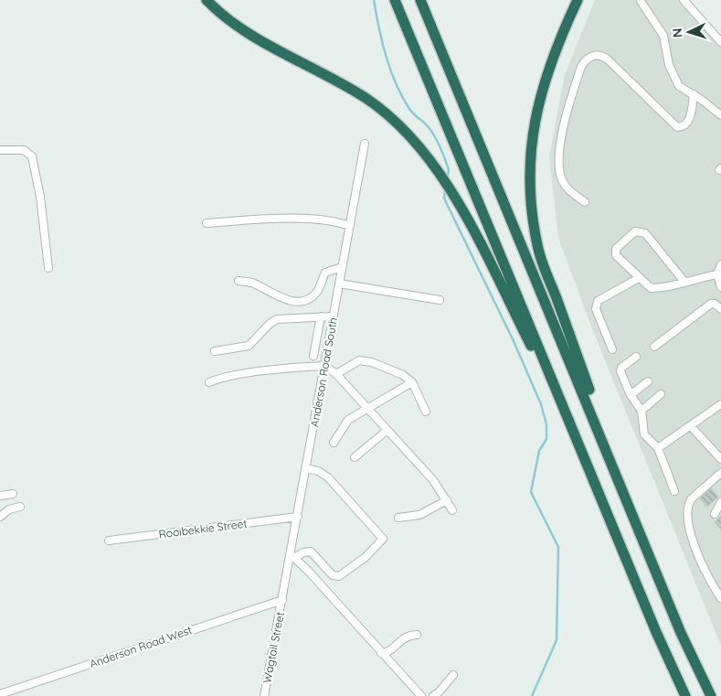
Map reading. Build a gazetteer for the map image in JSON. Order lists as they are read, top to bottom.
{
  "streets": {
    "street": [
      "Anderson Road South",
      "Rooibekkie Street",
      "Anderson Road West",
      "Wagtail Street"
    ]
  },
  "crossings": [
    ["Anderson Road South", "Rooibekkie Street"],
    ["Anderson Road South", "Anderson Road West"],
    ["Anderson Road South", "Wagtail Street"],
    ["Anderson Road West", "Wagtail Street"]
  ],
  "north": "left"
}
